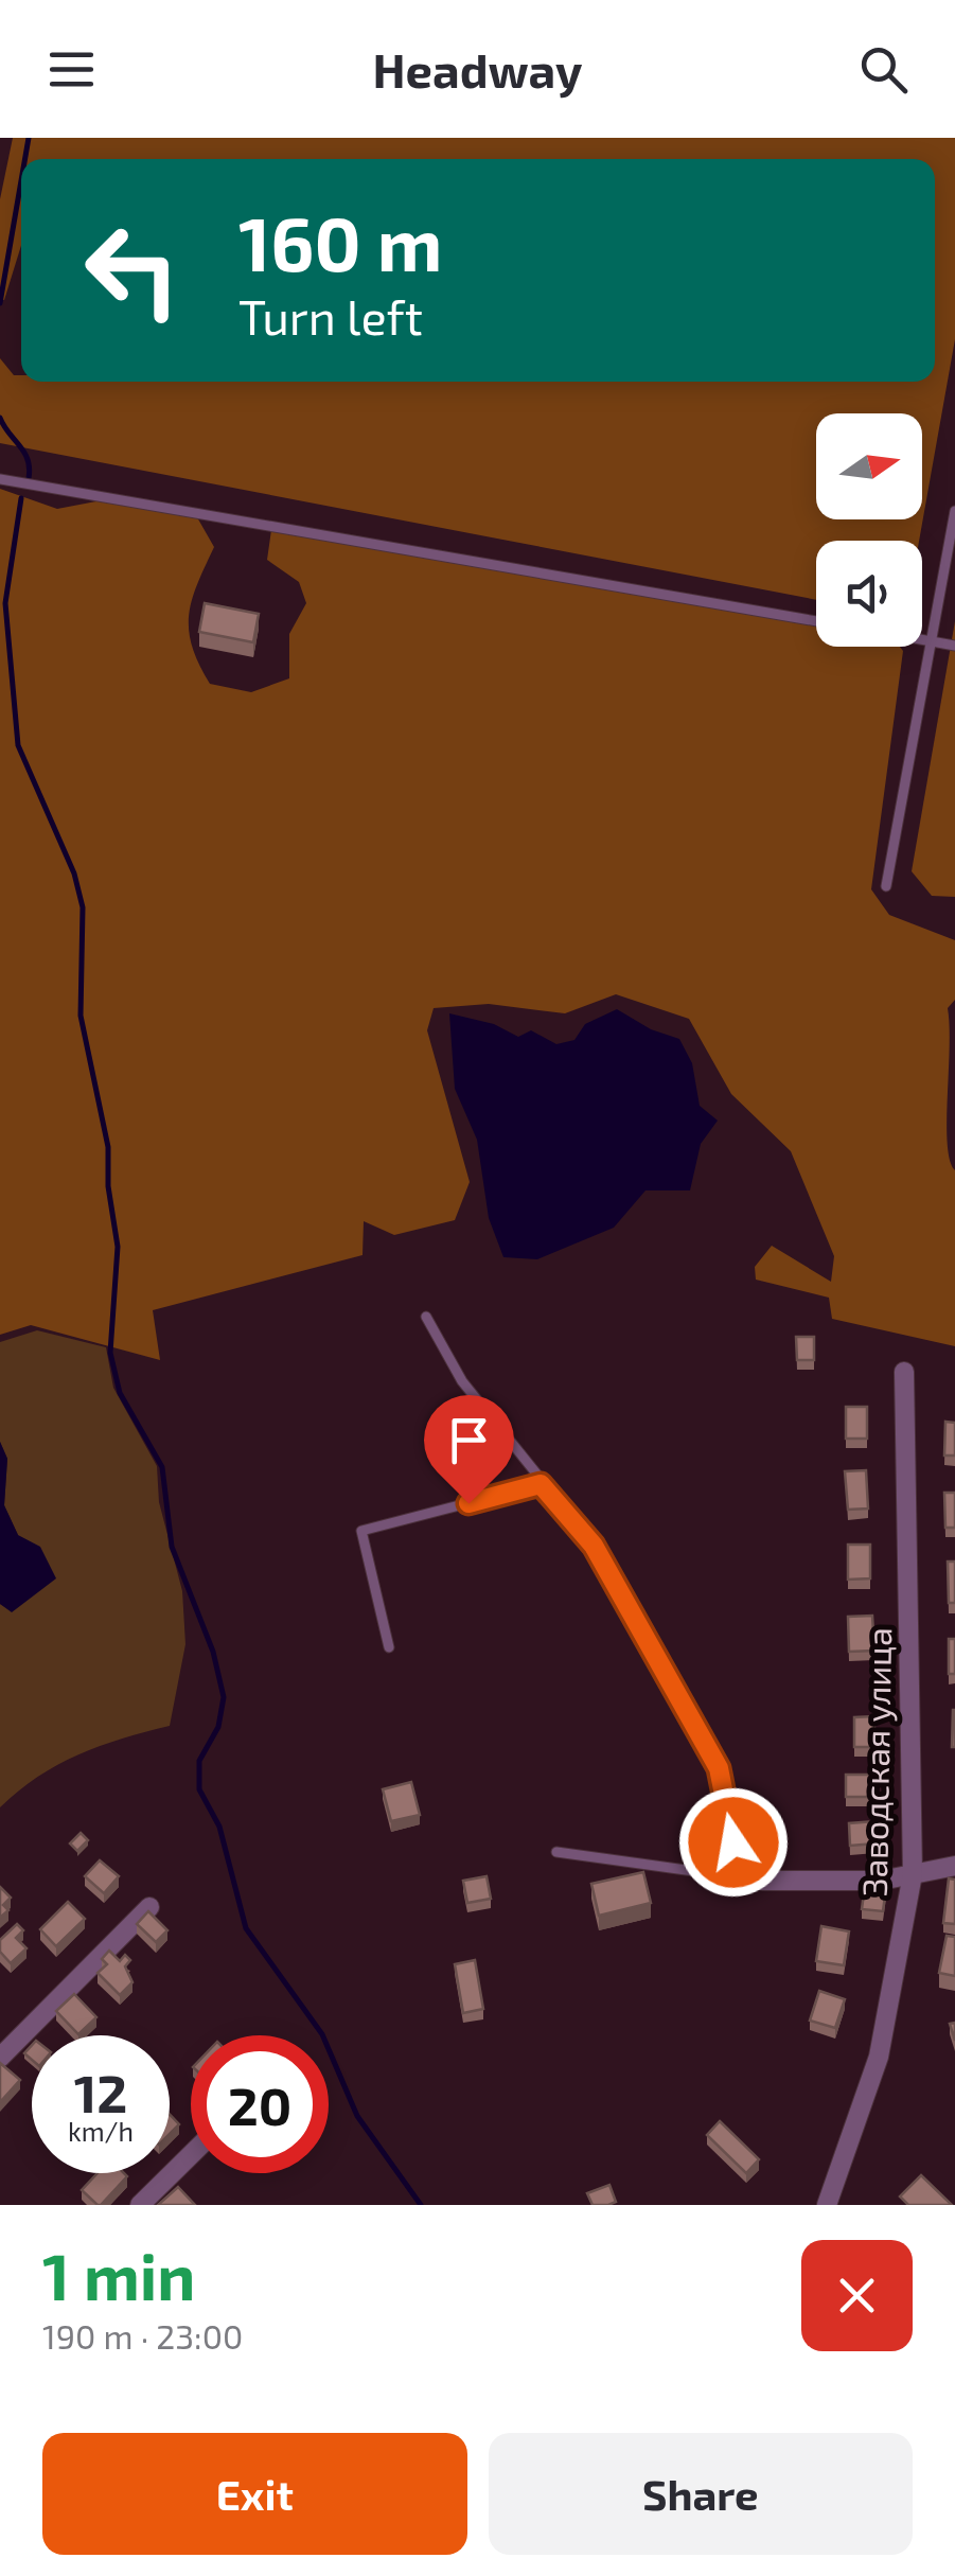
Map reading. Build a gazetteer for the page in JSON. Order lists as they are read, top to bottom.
{
  "streets": {
    "street": ["Заводская улица"]
  },
  "north": "right",
  "page": {
    "header": "Headway",
    "turn": ["160 m", "Turn left"],
    "speed": "12 km/h",
    "limit": "20",
    "heading": ["1 min", "190 m · 23:00"],
    "buttons": ["Exit", "Share"]
  }
}
